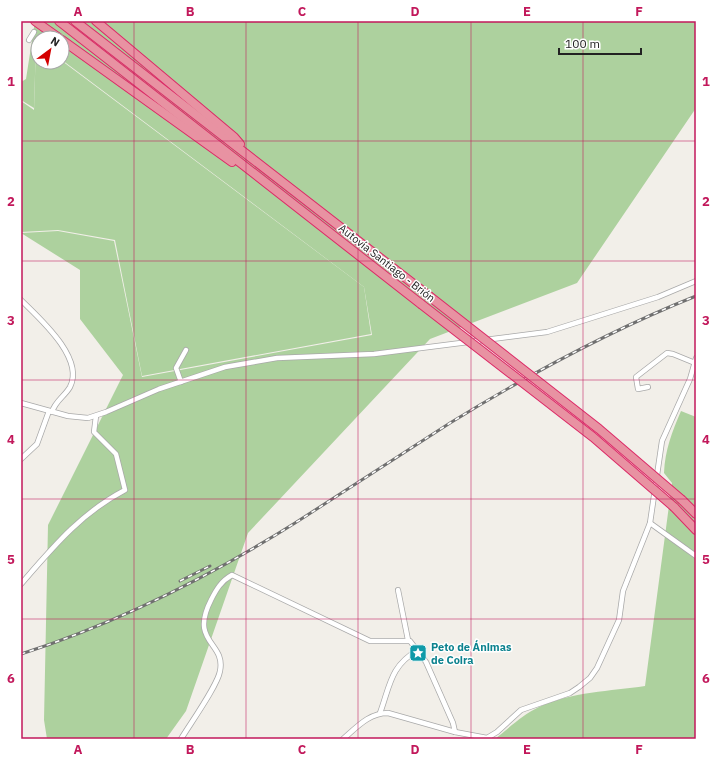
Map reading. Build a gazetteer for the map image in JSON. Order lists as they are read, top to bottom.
{
  "streets": {
    "highway": ["Autovía Santiago - Brión"]
  },
  "places": {
    "place": ["Peto de Ánimas de Coira"]
  },
  "scale_bar": "100 m",
  "north": "top right",
  "grid": {
    "columns": [
      "A",
      "B",
      "C",
      "D",
      "E",
      "F"
    ],
    "rows": [
      "1",
      "2",
      "3",
      "4",
      "5",
      "6"
    ]
  }
}
